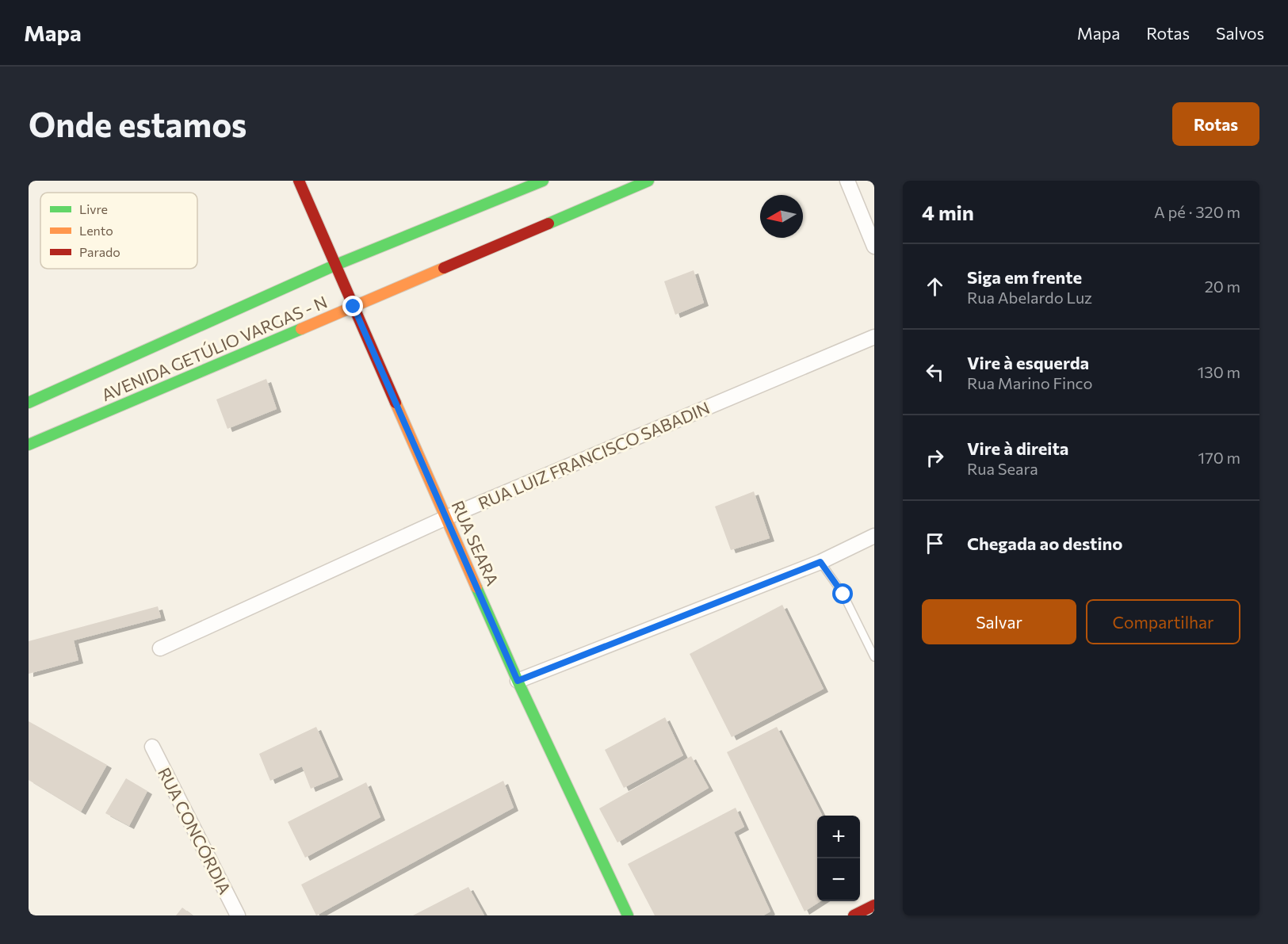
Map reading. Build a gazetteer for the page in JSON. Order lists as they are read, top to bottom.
{
  "streets": {
    "street": [
      "AVENIDA GETÚLIO VARGAS - N",
      "RUA LUIZ FRANCISCO SABADIN",
      "RUA SEARA",
      "RUA CONCÓRDIA"
    ]
  },
  "crossings": [
    ["AVENIDA GETÚLIO VARGAS - N", "RUA SEARA"],
    ["RUA LUIZ FRANCISCO SABADIN", "RUA SEARA"]
  ],
  "legend": ["Livre", "Lento", "Parado"],
  "north": "left",
  "page": {
    "header": "Mapa",
    "nav": ["Mapa", "Rotas", "Salvos"],
    "buttons": [
      "Rotas",
      ["Salvar", "Compartilhar"]
    ],
    "title": "Onde estamos",
    "heading": ["4 min", "A pé · 320 m"],
    "list": [
      ["Siga em frente", "Rua Abelardo Luz", "20 m"],
      ["Vire à esquerda", "Rua Marino Finco", "130 m"],
      ["Vire à direita", "Rua Seara", "170 m"],
      "Chegada ao destino"
    ],
    "map_buttons": ["+", "−"]
  }
}
